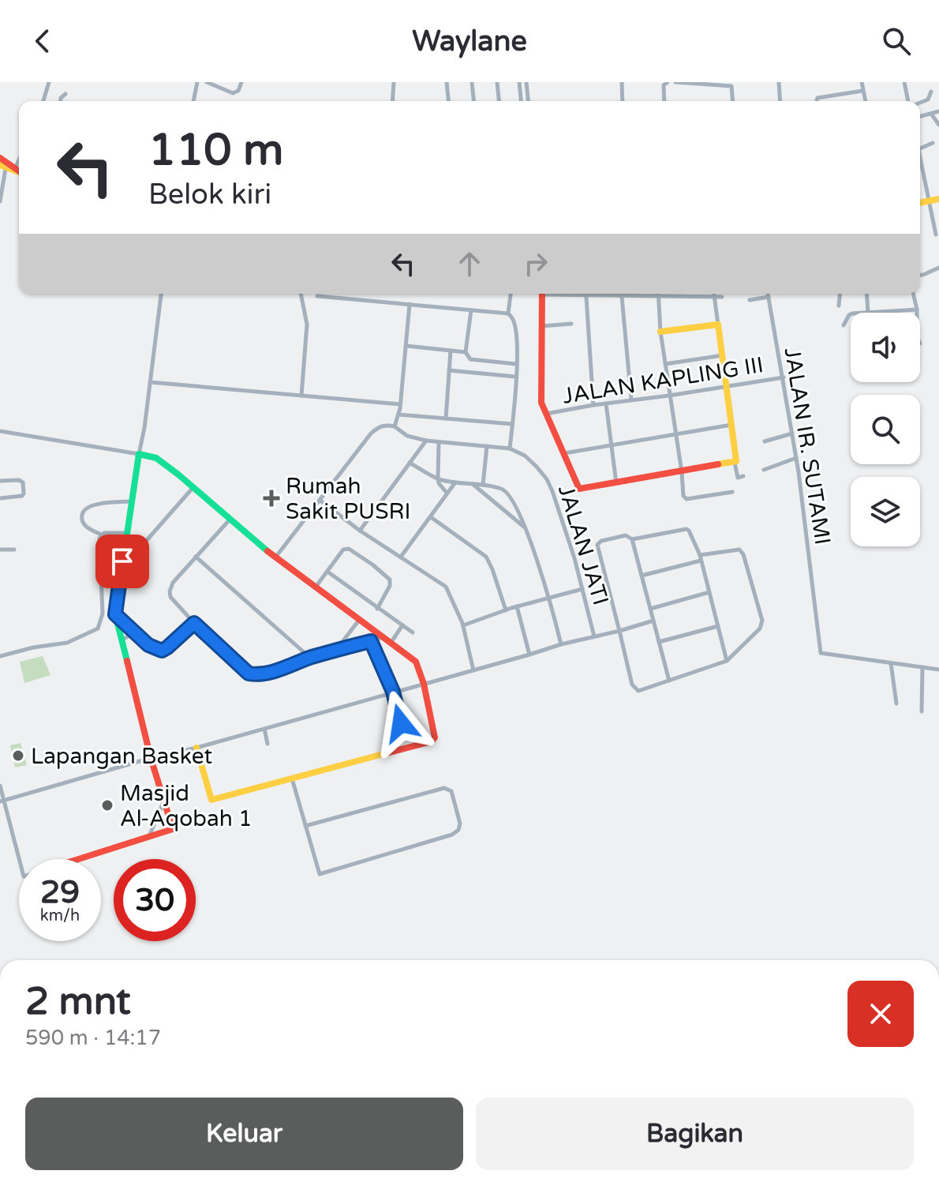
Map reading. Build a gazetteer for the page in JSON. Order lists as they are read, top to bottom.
{
  "streets": {
    "street": ["JALAN KAPLING III", "JALAN IR. SUTAMI", "JALAN JATI"]
  },
  "crossings": [
    ["JALAN KAPLING III", "JALAN IR. SUTAMI"]
  ],
  "places": {
    "health": ["Rumah Sakit PUSRI"],
    "other": ["Lapangan Basket", "Masjid Al-Aqobah 1"]
  },
  "page": {
    "header": "Waylane",
    "turn": ["110 m", "Belok kiri"],
    "speed": "29 km/h",
    "limit": "30",
    "heading": ["2 mnt", "590 m · 14:17"],
    "buttons": ["Keluar", "Bagikan"]
  }
}
